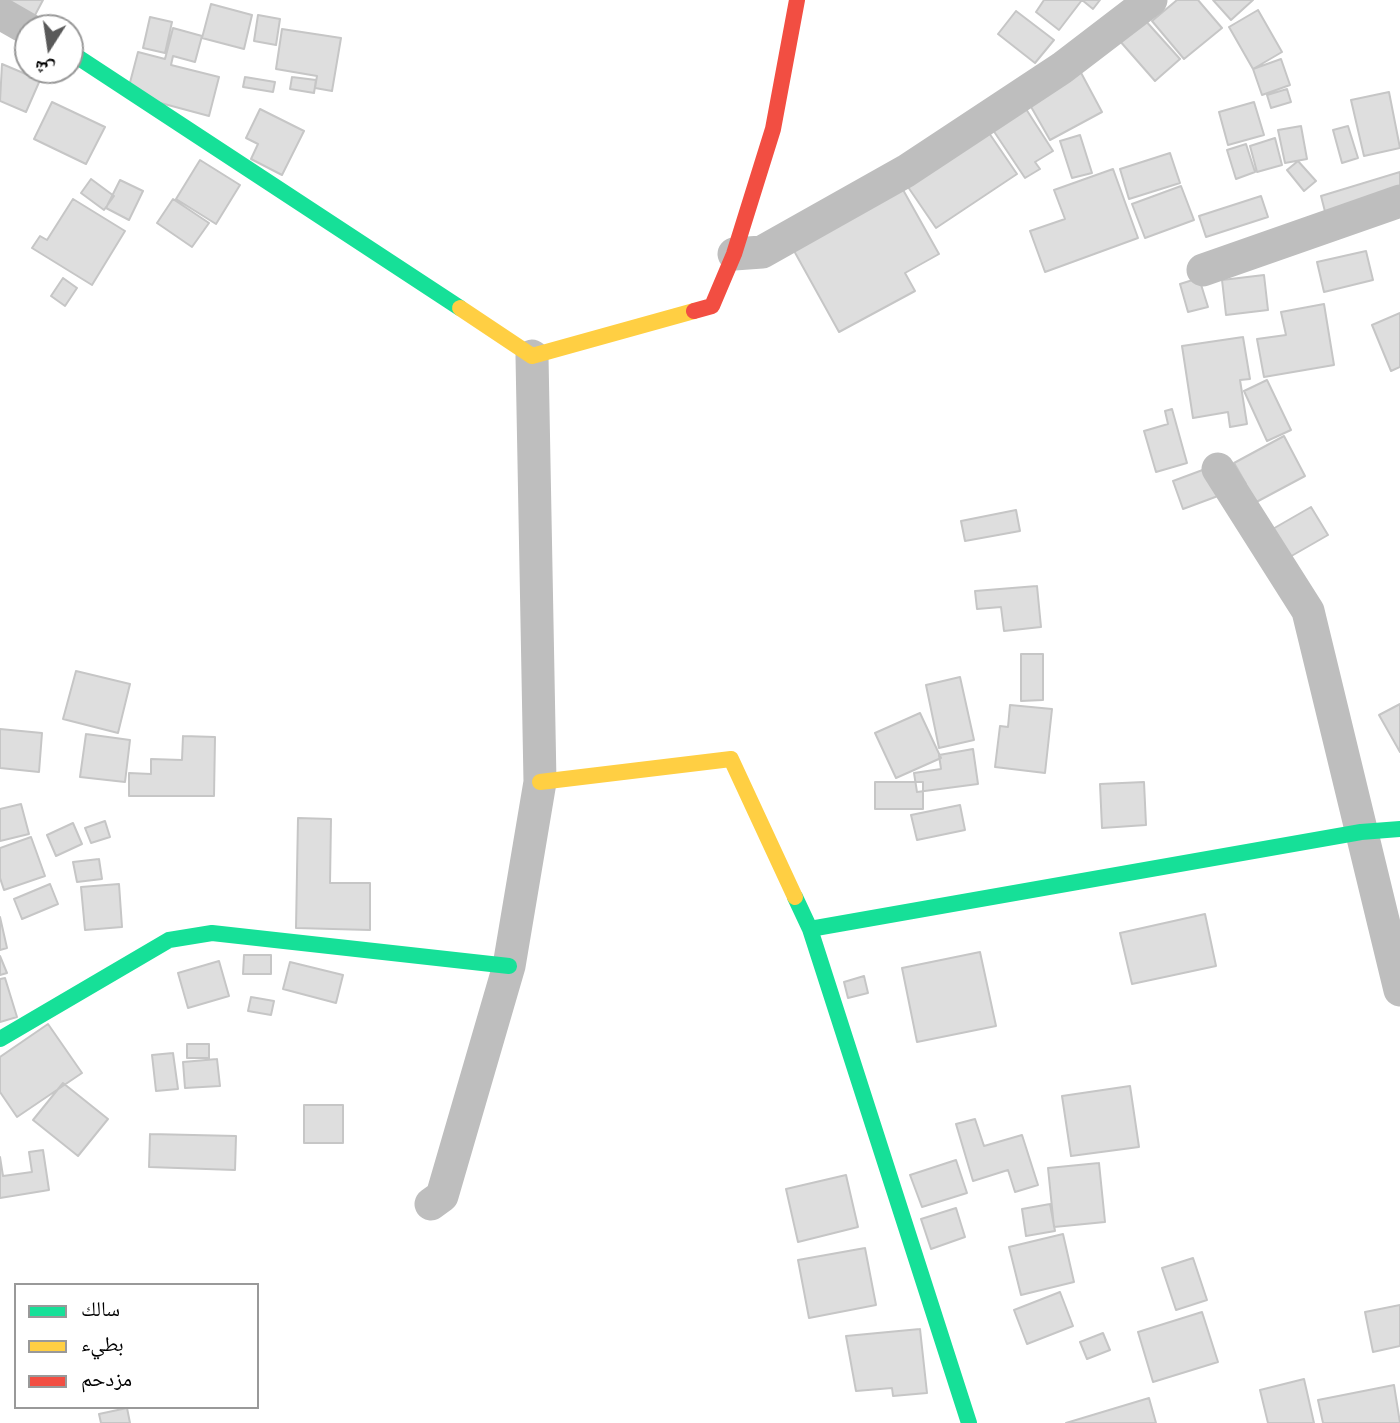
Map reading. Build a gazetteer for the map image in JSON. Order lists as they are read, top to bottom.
{
  "legend": ["سالك", "بطيء", "مزدحم"],
  "north": "bottom"
}
